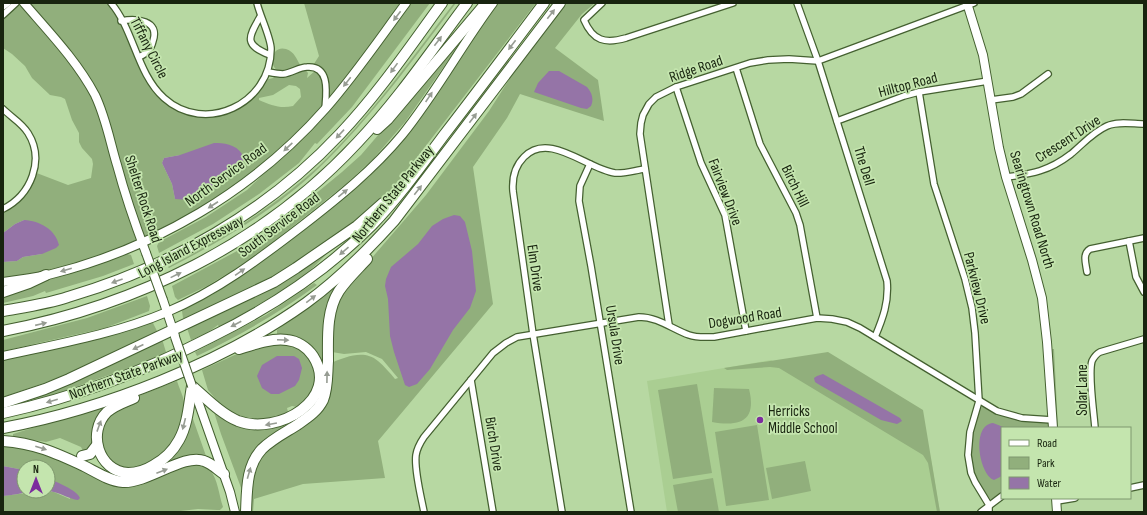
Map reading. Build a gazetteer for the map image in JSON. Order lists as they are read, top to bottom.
{
  "streets": {
    "highway": ["Northern State Parkway", "Long Island Expressway"],
    "main road": [
      "North Service Road",
      "Shelter Rock Road",
      "Searingtown Road North",
      "South Service Road"
    ],
    "street": [
      "Tiffany Circle",
      "Ridge Road",
      "Hilltop Road",
      "Crescent Drive",
      "The Dell",
      "Birch Hill",
      "Fairview Drive",
      "Elm Drive",
      "Parkview Drive",
      "Dogwood Road",
      "Ursula Drive",
      "Solar Lane",
      "Birch Drive"
    ]
  },
  "crossings": [
    ["Ridge Road", "The Dell"],
    ["Ridge Road", "Birch Hill"],
    ["Ridge Road", "Fairview Drive"],
    ["Ridge Road", "Searingtown Road North"],
    ["Ridge Road", "Elm Drive"],
    ["Ridge Road", "Dogwood Road"],
    ["Hilltop Road", "The Dell"],
    ["Hilltop Road", "Searingtown Road North"],
    ["Hilltop Road", "Parkview Drive"],
    ["Crescent Drive", "Searingtown Road North"],
    ["The Dell", "Dogwood Road"],
    ["North Service Road", "Shelter Rock Road"],
    ["Birch Hill", "Dogwood Road"],
    ["Fairview Drive", "Dogwood Road"],
    ["Shelter Rock Road", "South Service Road"],
    ["Searingtown Road North", "Dogwood Road"],
    ["Elm Drive", "Dogwood Road"],
    ["Elm Drive", "Ursula Drive"],
    ["Parkview Drive", "Dogwood Road"],
    ["Dogwood Road", "Ursula Drive"],
    ["Dogwood Road", "Birch Drive"]
  ],
  "one_way": ["North Service Road", "South Service Road"],
  "places": ["Herricks Middle School"],
  "legend": ["Road", "Park", "Water"],
  "north": "top"
}
